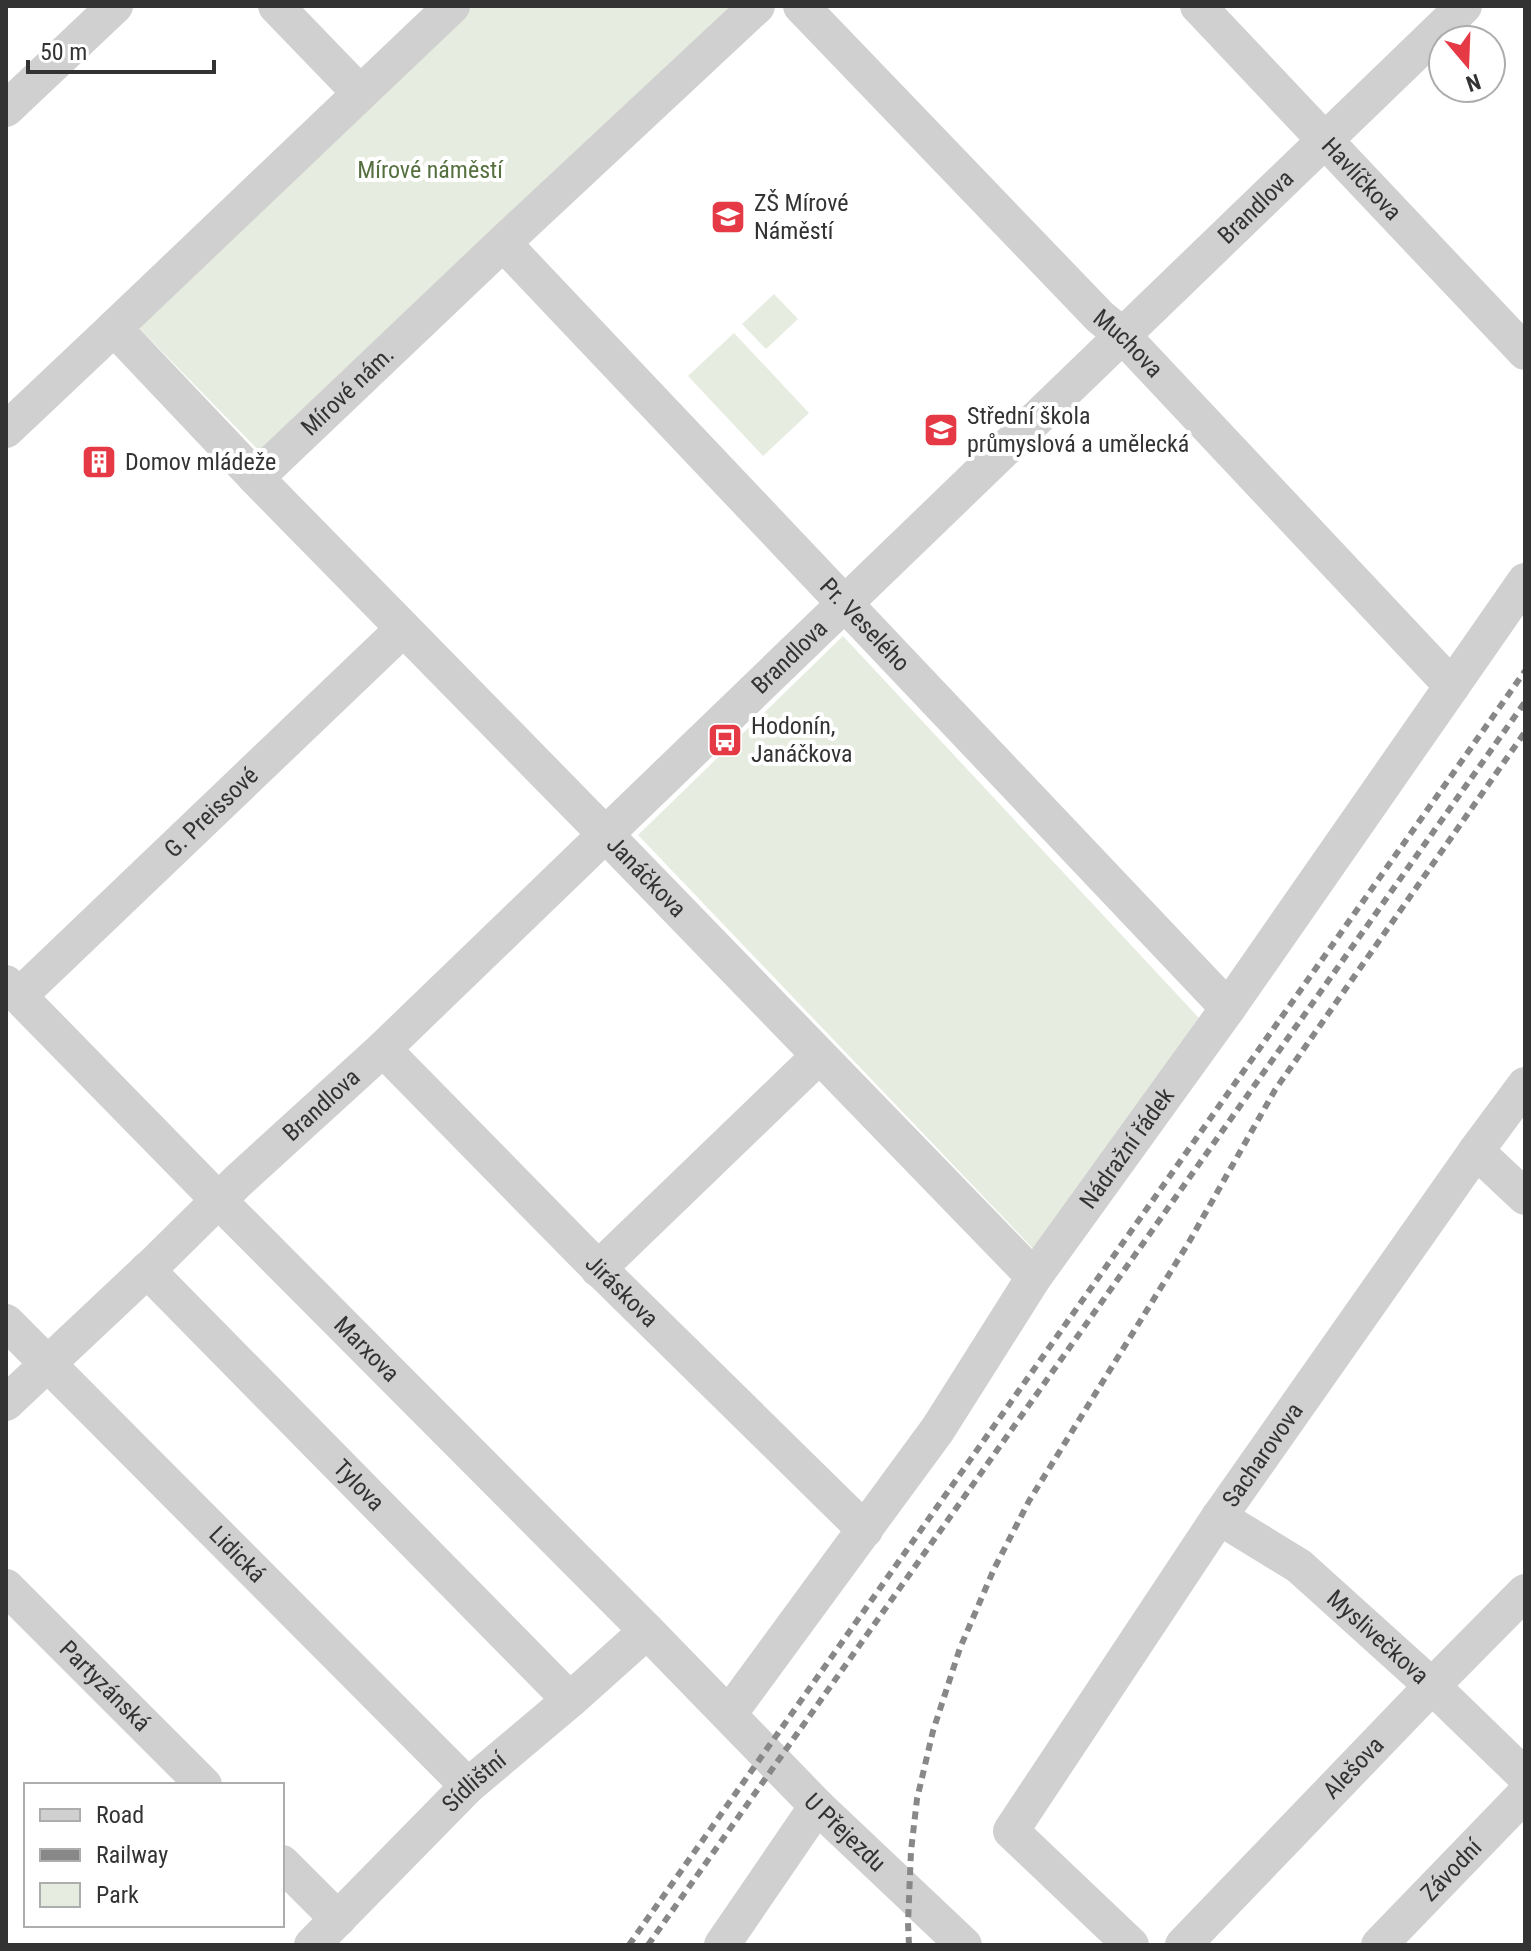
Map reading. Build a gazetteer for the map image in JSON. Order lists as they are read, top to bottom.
{
  "streets": {
    "street": [
      "Havlíčkova",
      "Brandlova",
      "Muchova",
      "Mírové nám.",
      "Pr. Veselého",
      "G. Preissové",
      "Janáčkova",
      "Nádražní řádek",
      "Jiráskova",
      "Marxova",
      "Sacharovova",
      "Tylova",
      "Lidická",
      "Myslivečkova",
      "Partyzánská",
      "Alešova",
      "Sídlištní",
      "U Přejezdu",
      "Závodní"
    ]
  },
  "crossings": [
    ["Havlíčkova", "Brandlova"],
    ["Brandlova", "Muchova"],
    ["Brandlova", "Pr. Veselého"],
    ["Brandlova", "Janáčkova"],
    ["Brandlova", "Jiráskova"],
    ["Brandlova", "Marxova"],
    ["Brandlova", "Tylova"],
    ["Brandlova", "Lidická"],
    ["Muchova", "Nádražní řádek"],
    ["Mírové nám.", "Pr. Veselého"],
    ["Mírové nám.", "Janáčkova"],
    ["Pr. Veselého", "Nádražní řádek"],
    ["G. Preissové", "Janáčkova"],
    ["G. Preissové", "Marxova"],
    ["Janáčkova", "Nádražní řádek"],
    ["Nádražní řádek", "Jiráskova"],
    ["Nádražní řádek", "Marxova"],
    ["Nádražní řádek", "U Přejezdu"],
    ["Marxova", "Sídlištní"],
    ["Marxova", "U Přejezdu"],
    ["Sacharovova", "Myslivečkova"],
    ["Tylova", "Sídlištní"],
    ["Lidická", "Sídlištní"],
    ["Myslivečkova", "Alešova"]
  ],
  "parks": ["Mírové náměstí"],
  "places": {
    "school or university": ["ZŠ Mírové Náměstí", "Střední škola průmyslová a umělecká"],
    "building": ["Domov mládeže"],
    "bus stop": ["Hodonín, Janáčkova"]
  },
  "legend": ["Road", "Railway", "Park"],
  "scale_bar": "50 m",
  "north": "bottom"
}
